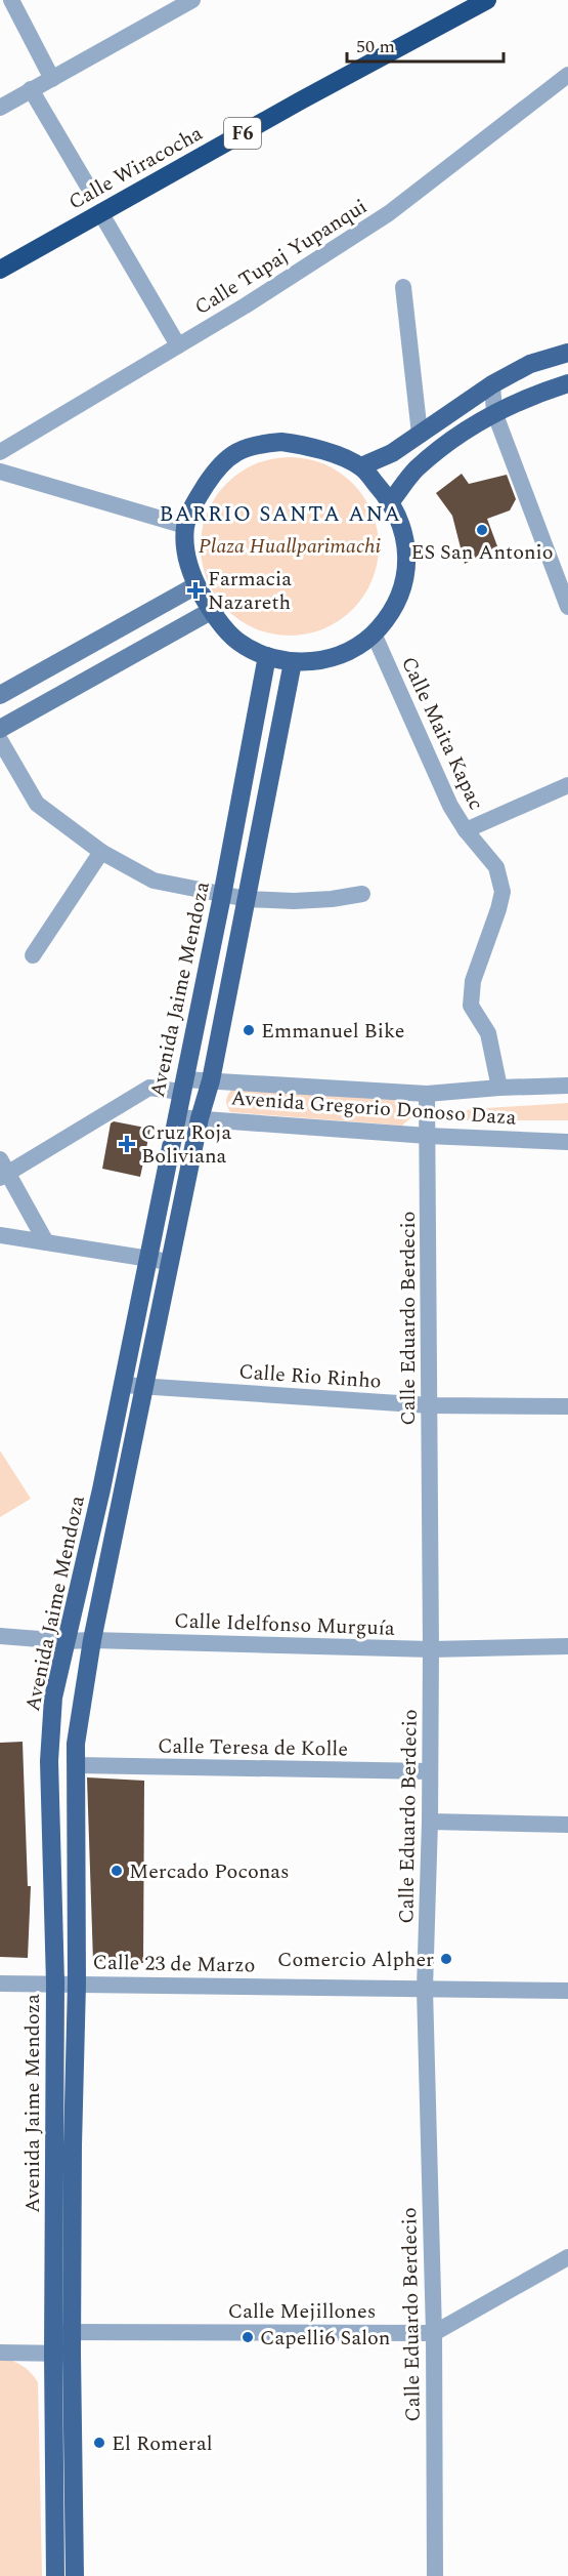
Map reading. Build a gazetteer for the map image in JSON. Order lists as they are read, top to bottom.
{
  "streets": {
    "highway": ["F6", "Calle Wiracocha"],
    "main road": ["Avenida Jaime Mendoza"],
    "street": [
      "Calle Tupaj Yupanqui",
      "Calle Maita Kapac",
      "Avenida Gregorio Donoso Daza",
      "Calle Eduardo Berdecio",
      "Calle Rio Rinho",
      "Calle Idelfonso Murguía",
      "Calle Teresa de Kolle",
      "Calle 23 de Marzo",
      "Calle Mejillones"
    ]
  },
  "crossings": [
    ["Calle Maita Kapac", "Avenida Jaime Mendoza"],
    ["Calle Maita Kapac", "Avenida Gregorio Donoso Daza"],
    ["Avenida Jaime Mendoza", "Avenida Gregorio Donoso Daza"],
    ["Avenida Jaime Mendoza", "Calle Rio Rinho"],
    ["Avenida Jaime Mendoza", "Calle Idelfonso Murguía"],
    ["Avenida Jaime Mendoza", "Calle Teresa de Kolle"],
    ["Avenida Jaime Mendoza", "Calle 23 de Marzo"],
    ["Avenida Jaime Mendoza", "Calle Mejillones"],
    ["Avenida Gregorio Donoso Daza", "Calle Eduardo Berdecio"],
    ["Calle Eduardo Berdecio", "Calle Rio Rinho"],
    ["Calle Eduardo Berdecio", "Calle Idelfonso Murguía"],
    ["Calle Eduardo Berdecio", "Calle Teresa de Kolle"],
    ["Calle Eduardo Berdecio", "Calle 23 de Marzo"],
    ["Calle Eduardo Berdecio", "Calle Mejillones"]
  ],
  "districts": ["BARRIO SANTA ANA"],
  "parks": ["Plaza Huallparimachi"],
  "places": {
    "other": [
      "ES San Antonio",
      "Emmanuel Bike",
      "Mercado Poconas",
      "Comercio Alpher",
      "Capelli6 Salon",
      "El Romeral"
    ],
    "health": ["Farmacia Nazareth", "Cruz Roja Boliviana"]
  },
  "scale_bar": "50 m"
}
